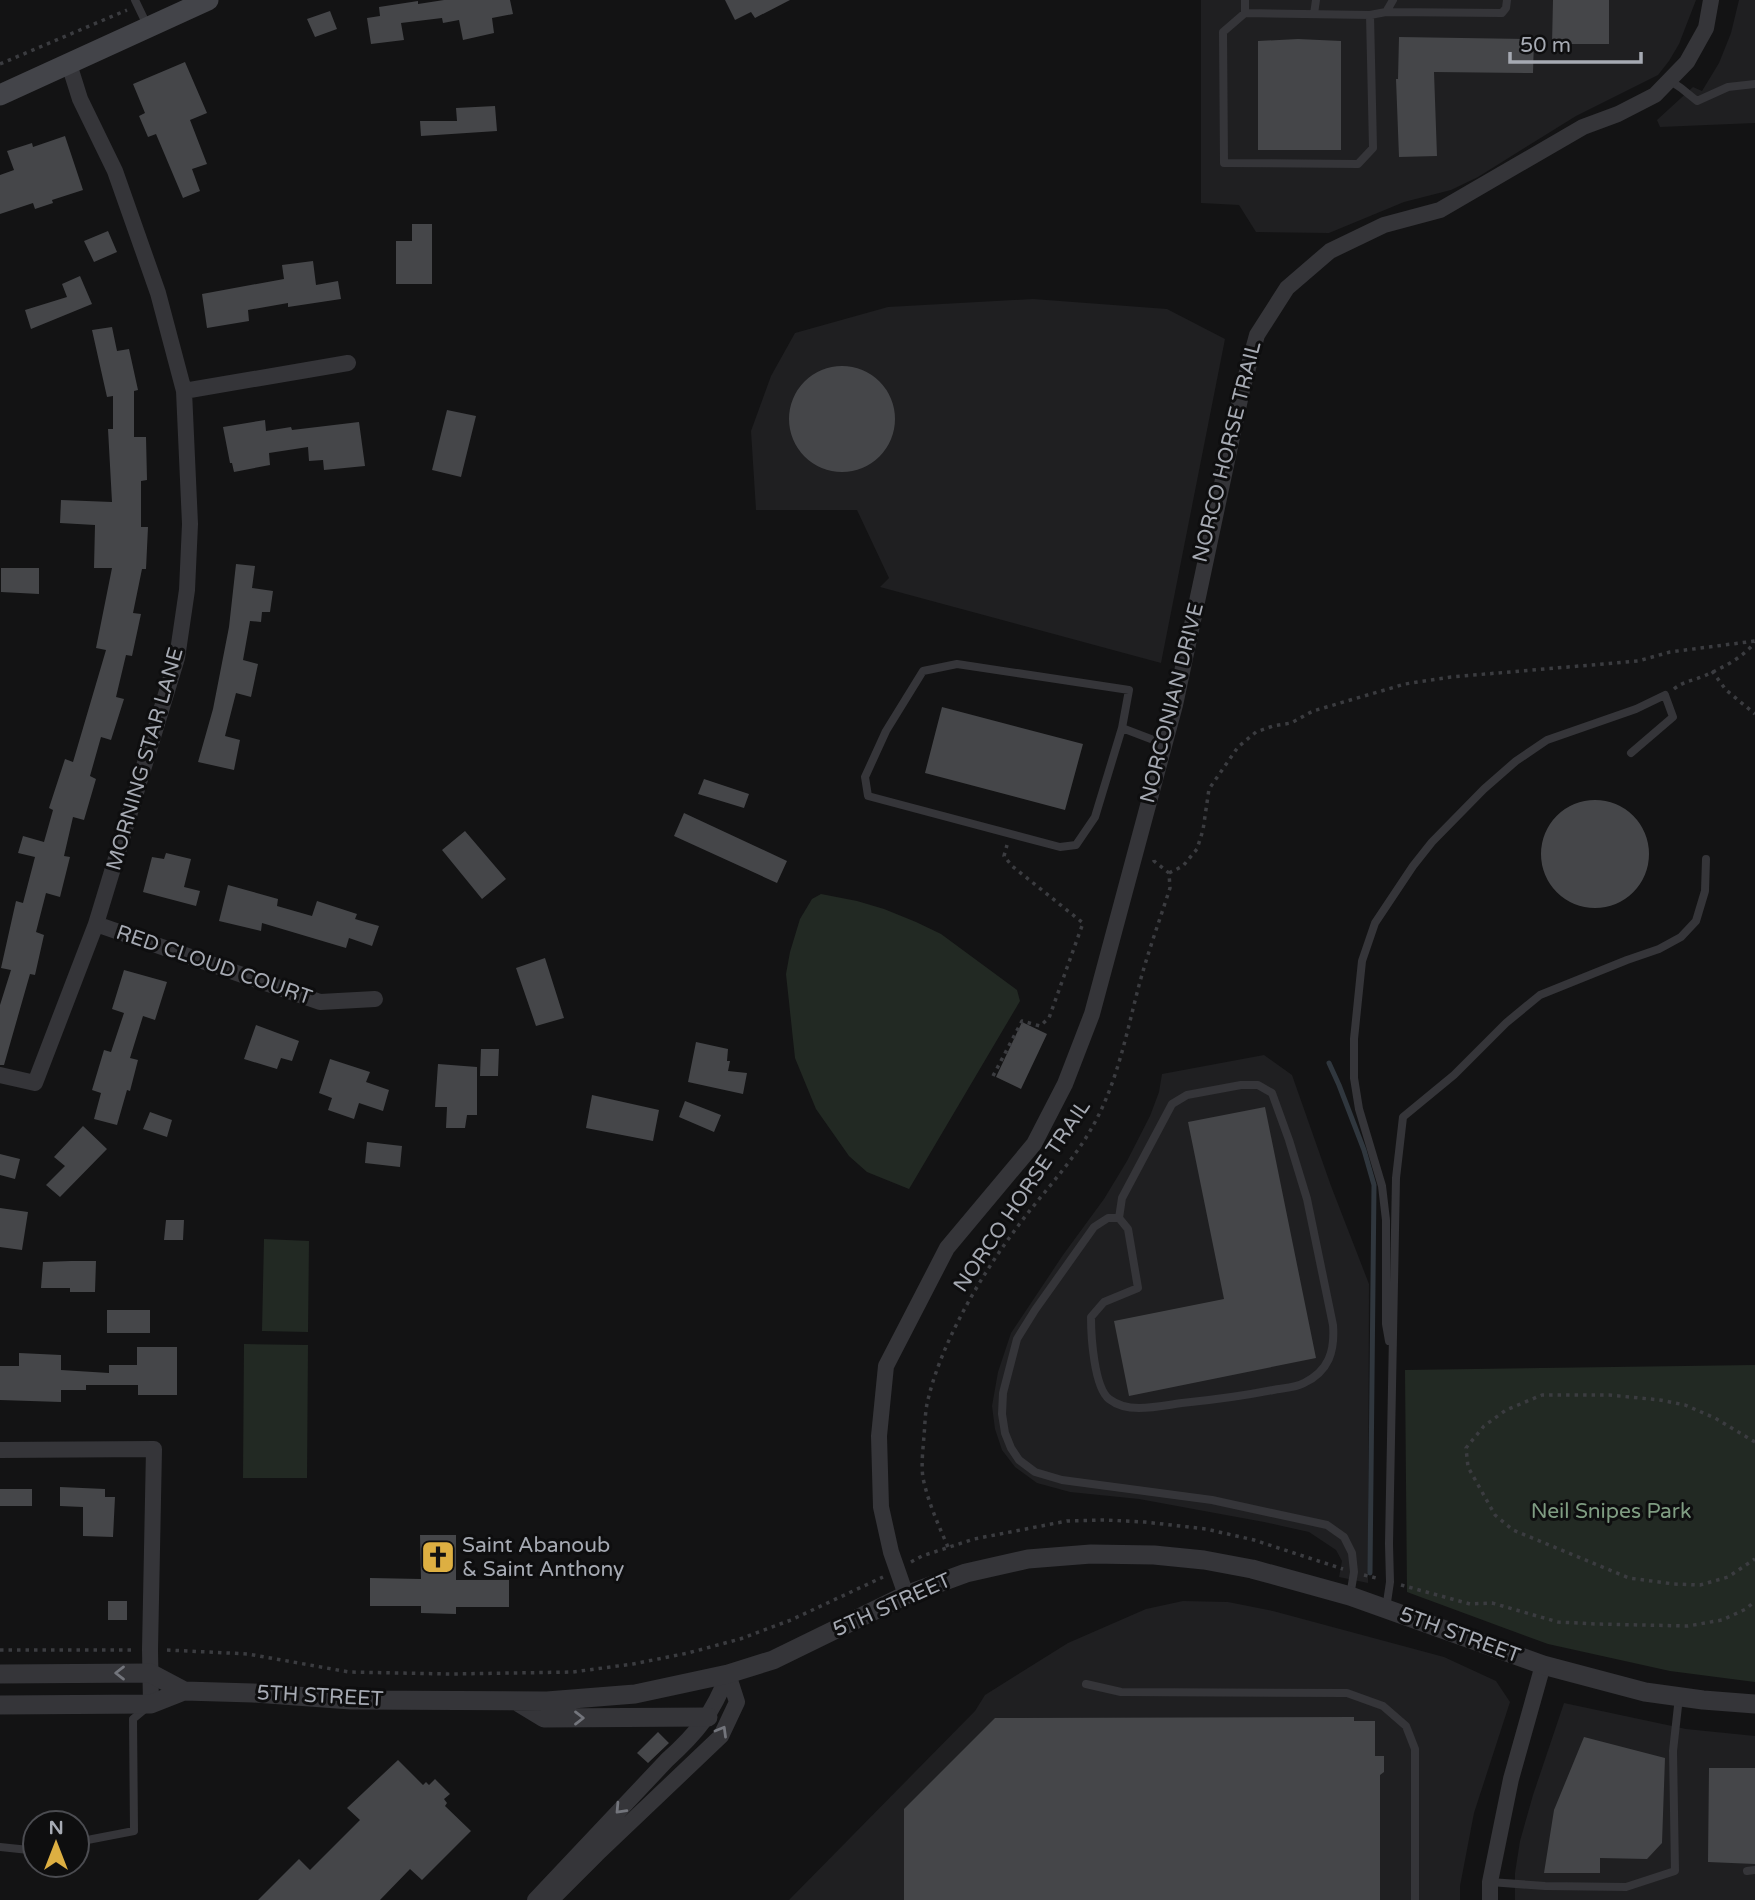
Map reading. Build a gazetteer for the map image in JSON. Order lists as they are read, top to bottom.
{
  "streets": {
    "street": [
      "NORCONIAN DRIVE",
      "MORNING STAR LANE",
      "RED CLOUD COURT",
      "5TH STREET"
    ],
    "path": ["NORCO HORSE TRAIL"]
  },
  "crossings": [
    ["NORCONIAN DRIVE", "5TH STREET"],
    ["MORNING STAR LANE", "RED CLOUD COURT"]
  ],
  "parks": ["Neil Snipes Park"],
  "places": {
    "church": ["Saint Abanoub & Saint Anthony"]
  },
  "scale_bar": "50 m",
  "north": "top"
}
